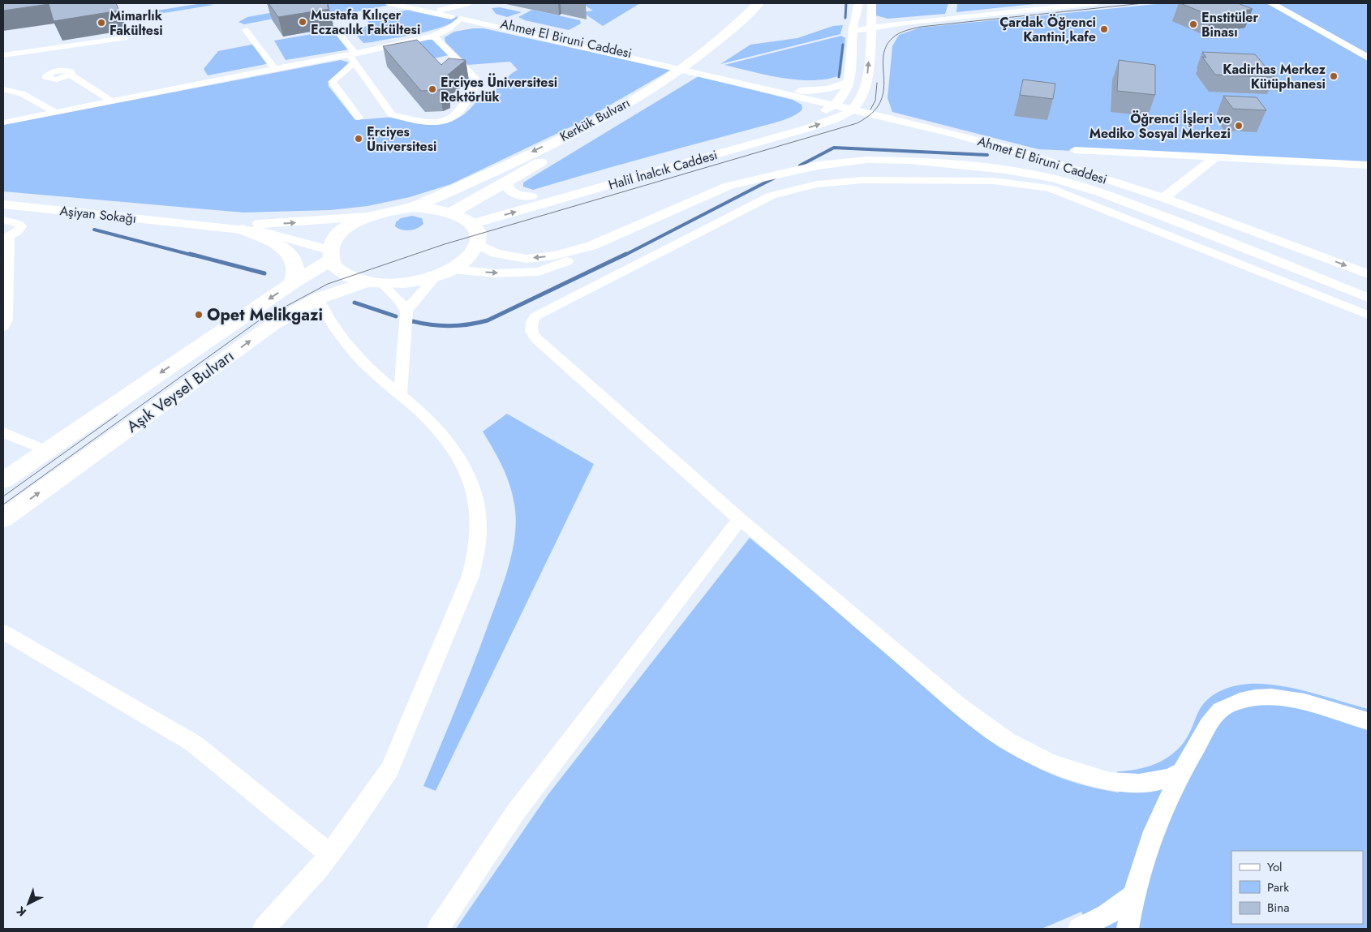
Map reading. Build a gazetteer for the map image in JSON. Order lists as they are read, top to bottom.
{
  "streets": {
    "main road": ["Kerkük Bulvarı", "Aşık Veysel Bulvarı"],
    "street": ["Ahmet El Biruni Caddesi", "Halil İnalcık Caddesi", "Aşiyan Sokağı"]
  },
  "crossings": [
    ["Ahmet El Biruni Caddesi", "Halil İnalcık Caddesi"],
    ["Kerkük Bulvarı", "Halil İnalcık Caddesi"],
    ["Aşiyan Sokağı", "Aşık Veysel Bulvarı"]
  ],
  "places": [
    "Mustafa Kılıçer Eczacılık Fakültesi",
    "Mimarlık Fakültesi",
    "Enstitüler Binası",
    "Çardak Öğrenci Kantini,kafe",
    "Kadirhas Merkez Kütüphanesi",
    "Erciyes Üniversitesi Rektörlük",
    "Öğrenci İşleri ve Mediko Sosyal Merkezi",
    "Erciyes Üniversitesi",
    "Opet Melikgazi"
  ],
  "legend": ["Yol", "Park", "Bina"],
  "north": "bottom left"
}
